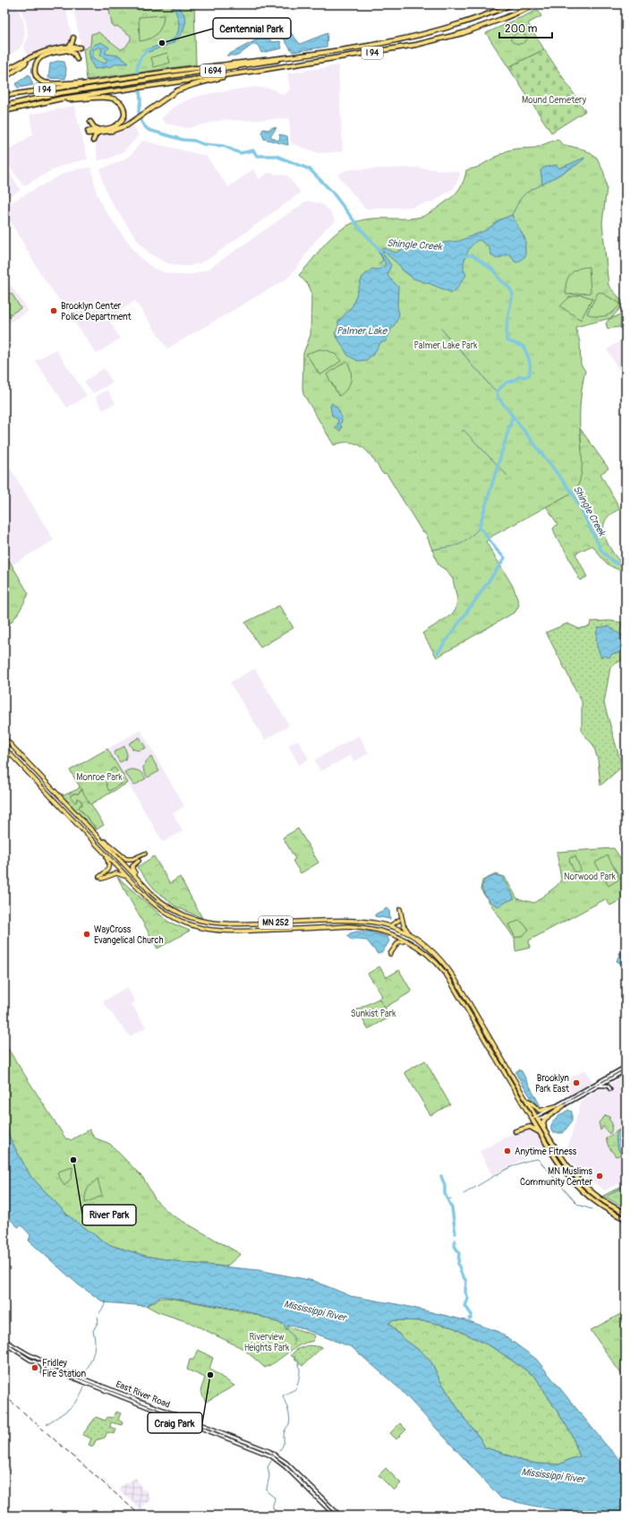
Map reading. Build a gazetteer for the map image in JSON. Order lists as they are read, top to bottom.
{
  "streets": {
    "highway": ["I 94", "I 694", "MN 252"],
    "main road": ["East River Road"]
  },
  "crossings": [
    ["I 94", "I 694"]
  ],
  "water": ["Shingle Creek", "Palmer Lake", "Mississippi River"],
  "parks": [
    "Mound Cemetery",
    "Palmer Lake Park",
    "Monroe Park",
    "Norwood Park",
    "Sunkist Park",
    "Riverview Heights Park"
  ],
  "places": [
    "Centennial Park",
    "Brooklyn Center Police Department",
    "WayCross Evangelical Church",
    "Brooklyn Park East",
    "Anytime Fitness",
    "River Park",
    "MN Muslims Community Center",
    "Fridley Fire Station",
    "Craig Park"
  ],
  "scale_bar": "200 m"
}
